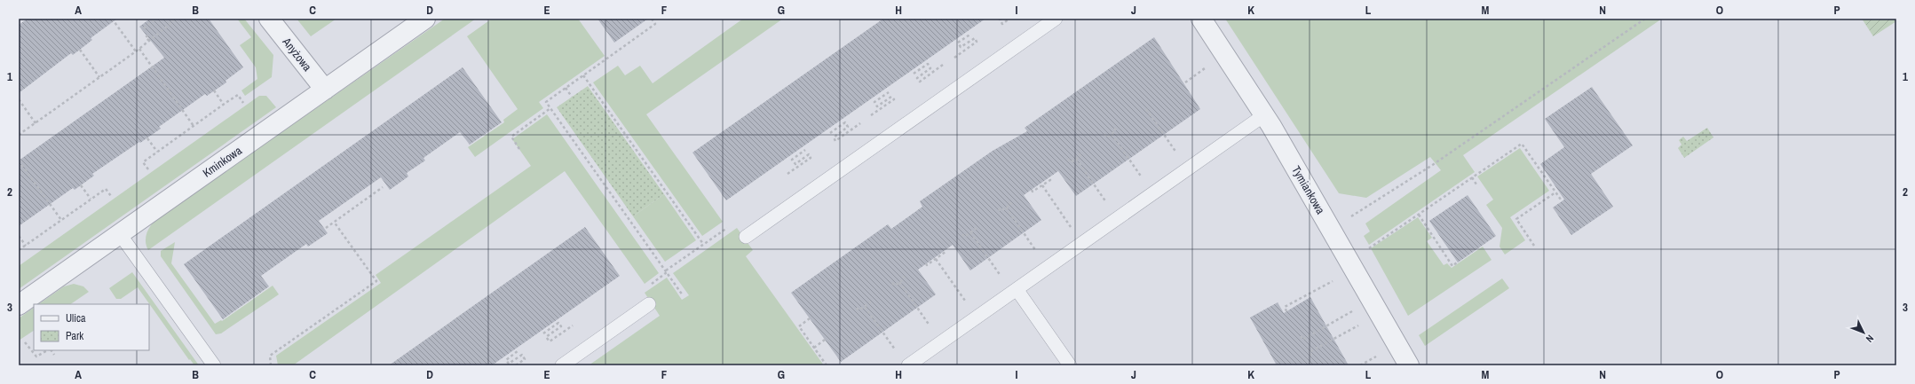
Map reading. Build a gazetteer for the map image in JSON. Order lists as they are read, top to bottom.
{
  "streets": {
    "street": ["Anyżowa", "Kminkowa", "Tymiankowa"]
  },
  "crossings": [
    ["Anyżowa", "Kminkowa"]
  ],
  "legend": ["Ulica", "Park"],
  "north": "bottom right",
  "grid": {
    "columns": [
      "A",
      "B",
      "C",
      "D",
      "E",
      "F",
      "G",
      "H",
      "I",
      "J",
      "K",
      "L",
      "M",
      "N",
      "O",
      "P"
    ],
    "rows": ["1", "2", "3"]
  }
}
